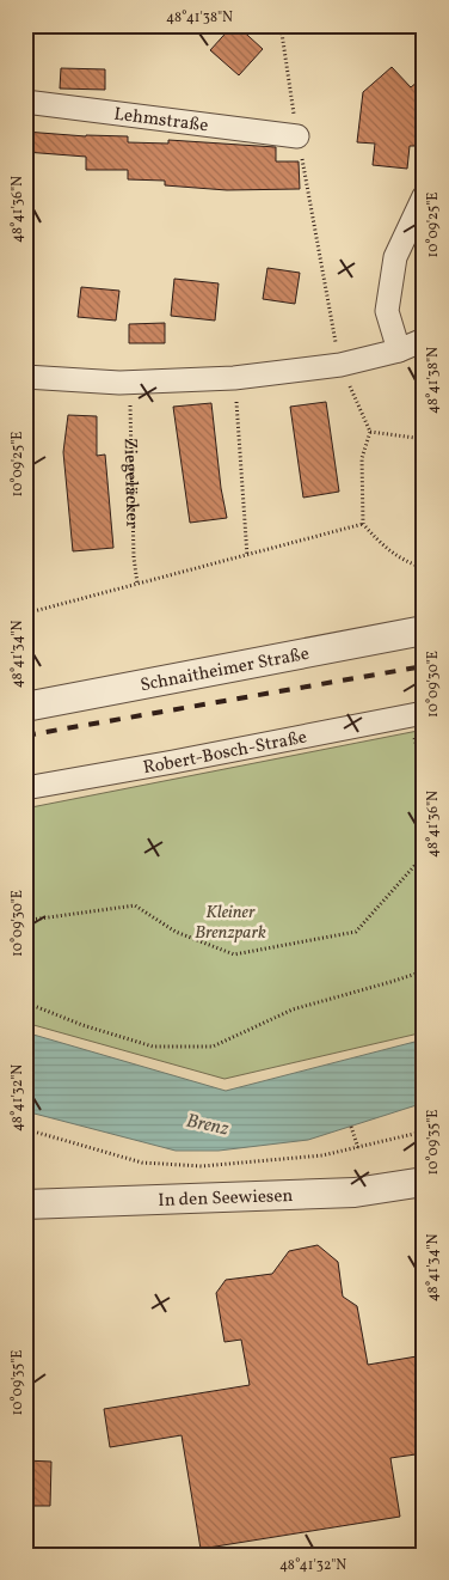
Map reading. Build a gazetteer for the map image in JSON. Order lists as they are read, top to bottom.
{
  "streets": {
    "street": [
      "Lehmstraße",
      "Schnaitheimer Straße",
      "Robert-Bosch-Straße",
      "In den Seewiesen"
    ],
    "path": ["Ziegeläcker"]
  },
  "water": ["Brenz"],
  "parks": ["Kleiner Brenzpark"],
  "coordinates": [
    "48°41'38\"N",
    "48°41'36\"N",
    "10°09'25\"E",
    "48°41'34\"N",
    "10°09'30\"E",
    "48°41'32\"N",
    "10°09'35\"E"
  ]
}
